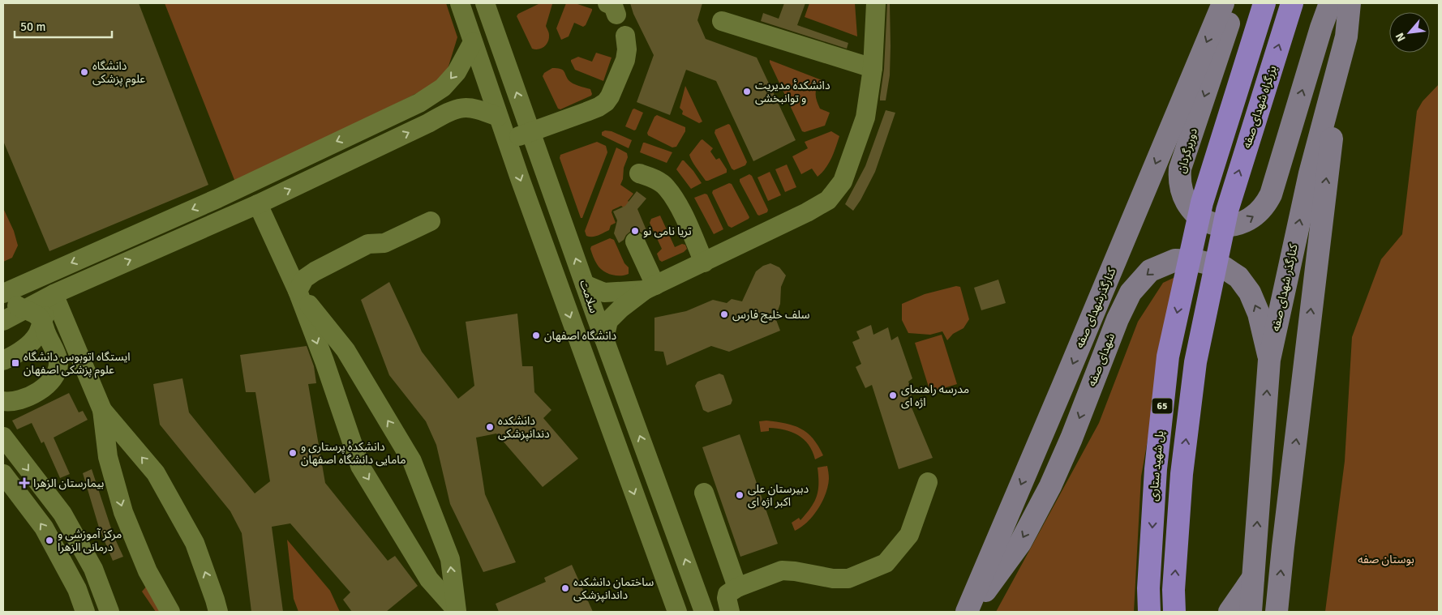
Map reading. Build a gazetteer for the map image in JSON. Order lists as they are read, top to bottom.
{
  "streets": {
    "highway": ["بزرگراه شهدای صفه", "65", "پل شهید ستاری"],
    "main road": [
      "دوربرگردان",
      "کنارگذر شهدای صفه",
      "کنارگذرشهدای صفه",
      "شهدای صفه"
    ],
    "lane": ["سلامت"]
  },
  "crossings": [
    ["کنارگذر شهدای صفه", "شهدای صفه"]
  ],
  "one_way": ["بزرگراه شهدای صفه", "پل شهید ستاری"],
  "parks": ["بوستان صفه"],
  "places": {
    "other": [
      "دانشگاه علوم پزشکی",
      "دانشکدهٔ مدیریت و توانبخشی",
      "تریا نامی نو",
      "سلف خلیج فارس",
      "دانشگاه اصفهان",
      "مدرسه راهنمای اژه ای",
      "دانشکده دندانپزشکی",
      "دانشکدهٔ پرستاری و مامایی دانشگاه اصفهان",
      "دبیرستان علی اکبر اژه ای",
      "مرکز آموزشی و درمانی الزهرا",
      "ساختمان دانشکده داندانپزشکی"
    ],
    "transit": ["ایستگاه اتوبوس دانشگاه علوم پزشکی اصفهان"],
    "health": ["بیمارستان الزهرا"]
  },
  "scale_bar": "50 m",
  "north": "bottom left"
}
